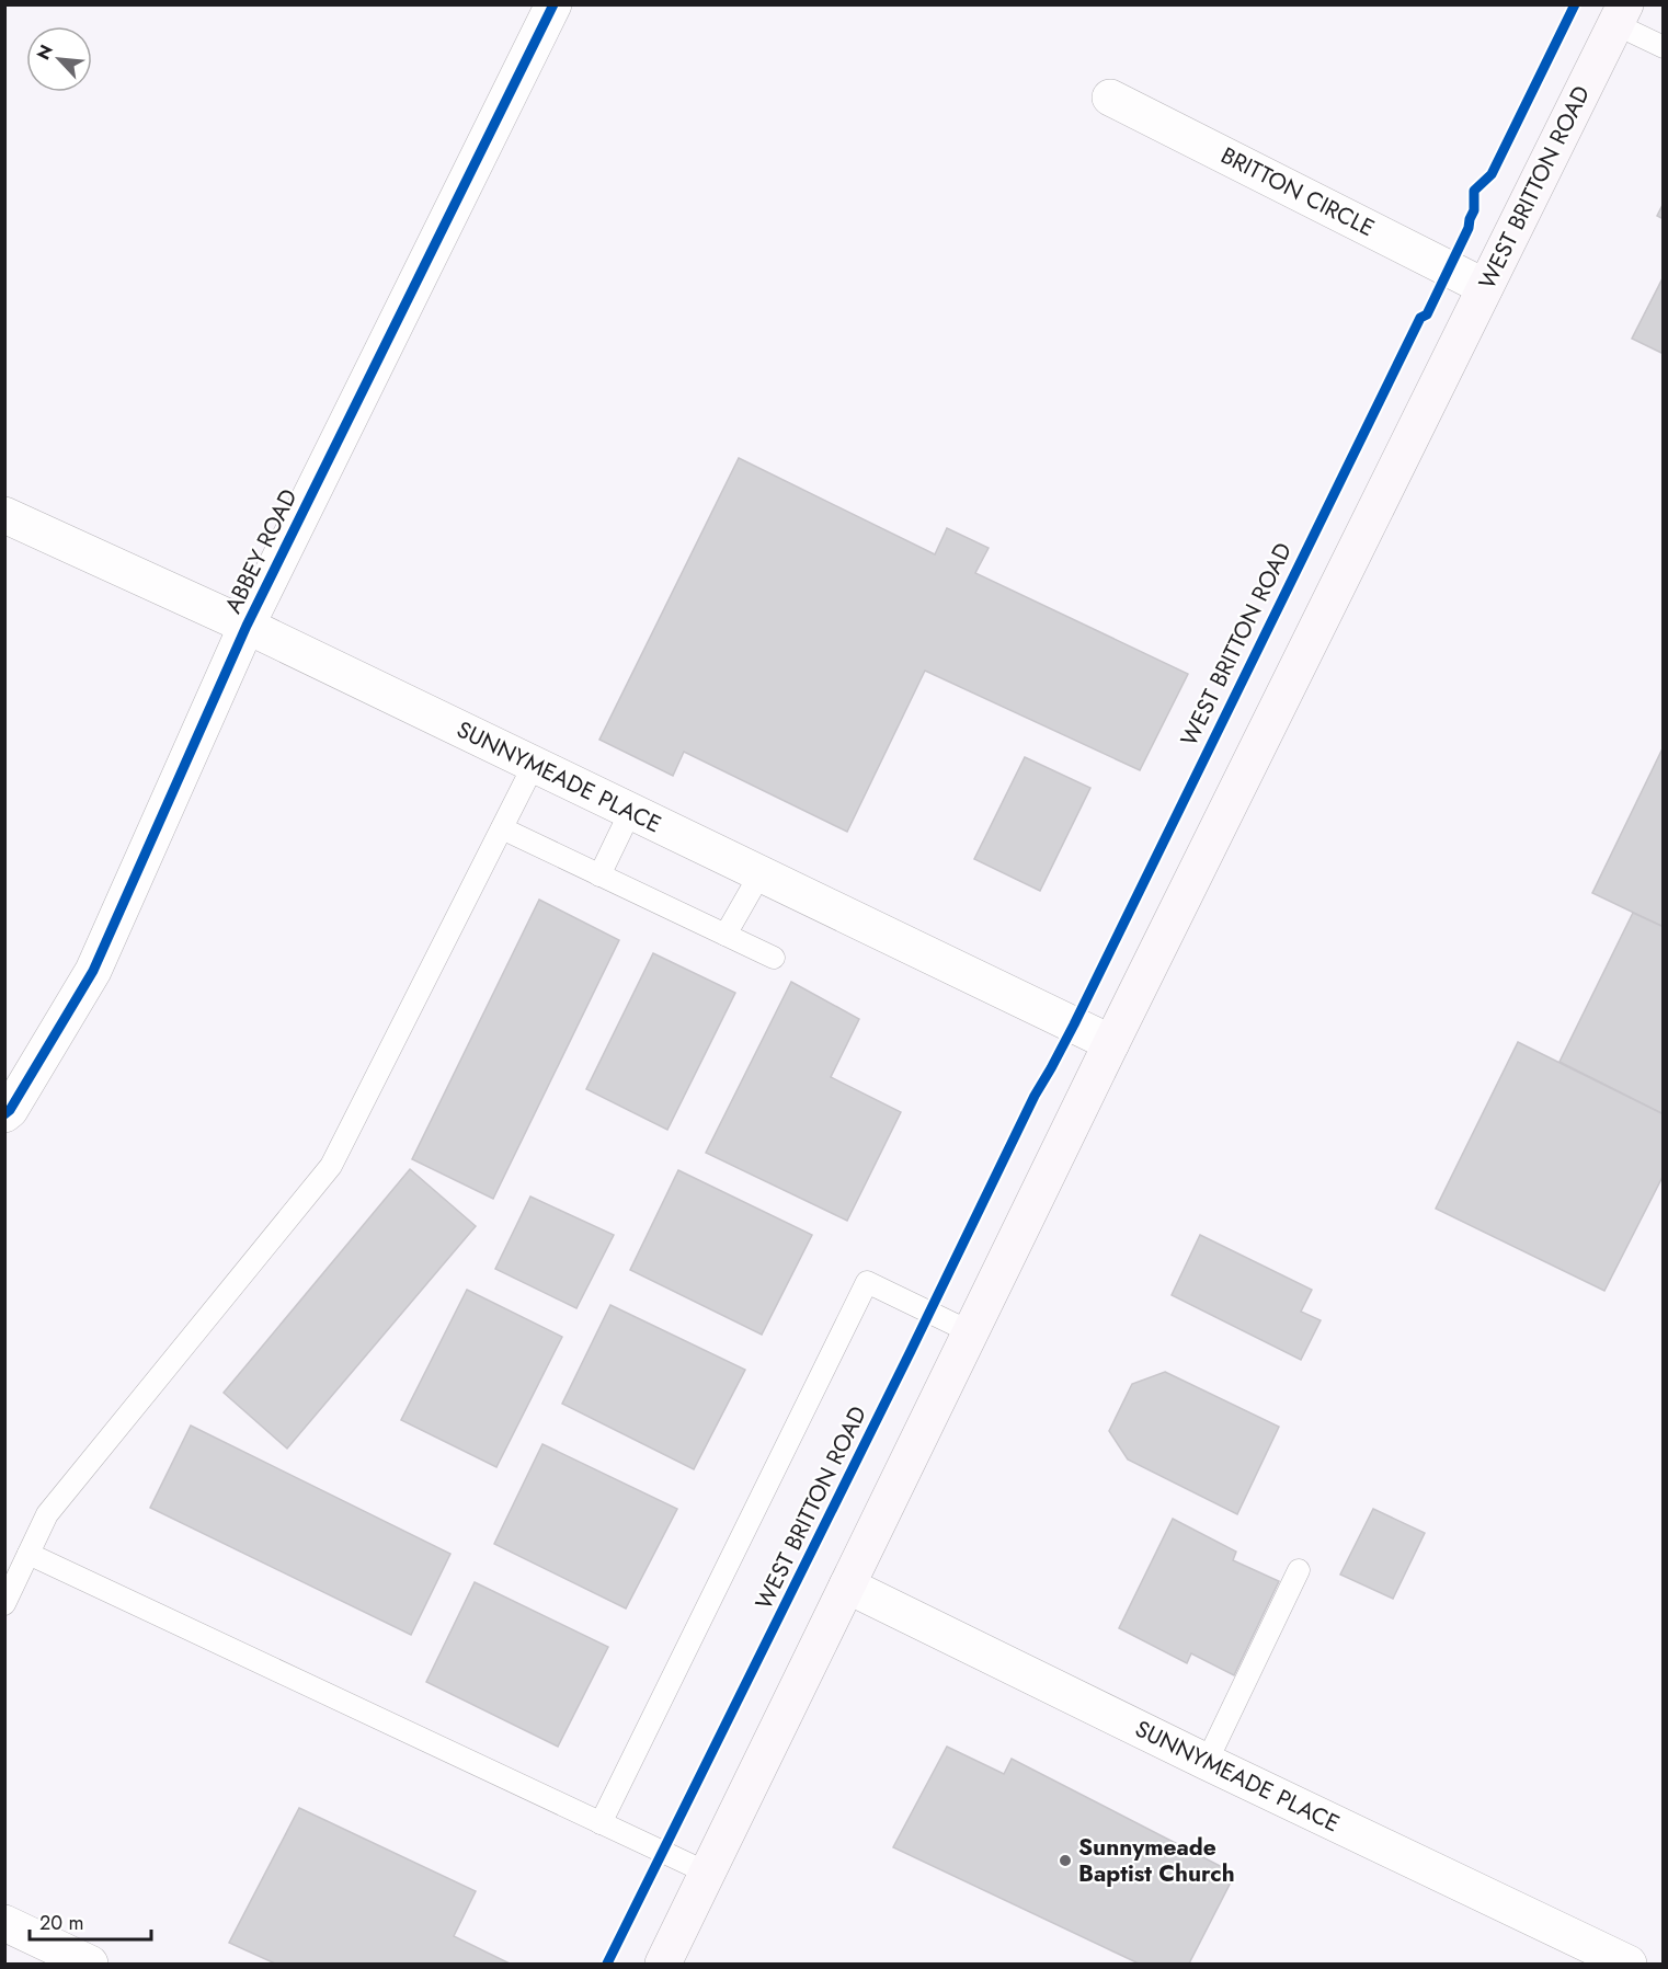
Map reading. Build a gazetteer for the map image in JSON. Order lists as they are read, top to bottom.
{
  "streets": {
    "main road": ["WEST BRITTON ROAD"],
    "street": ["BRITTON CIRCLE", "ABBEY ROAD", "SUNNYMEADE PLACE"]
  },
  "crossings": [
    ["WEST BRITTON ROAD", "BRITTON CIRCLE"],
    ["WEST BRITTON ROAD", "SUNNYMEADE PLACE"],
    ["ABBEY ROAD", "SUNNYMEADE PLACE"]
  ],
  "places": ["Sunnymeade Baptist Church"],
  "scale_bar": "20 m",
  "north": "top left"
}
